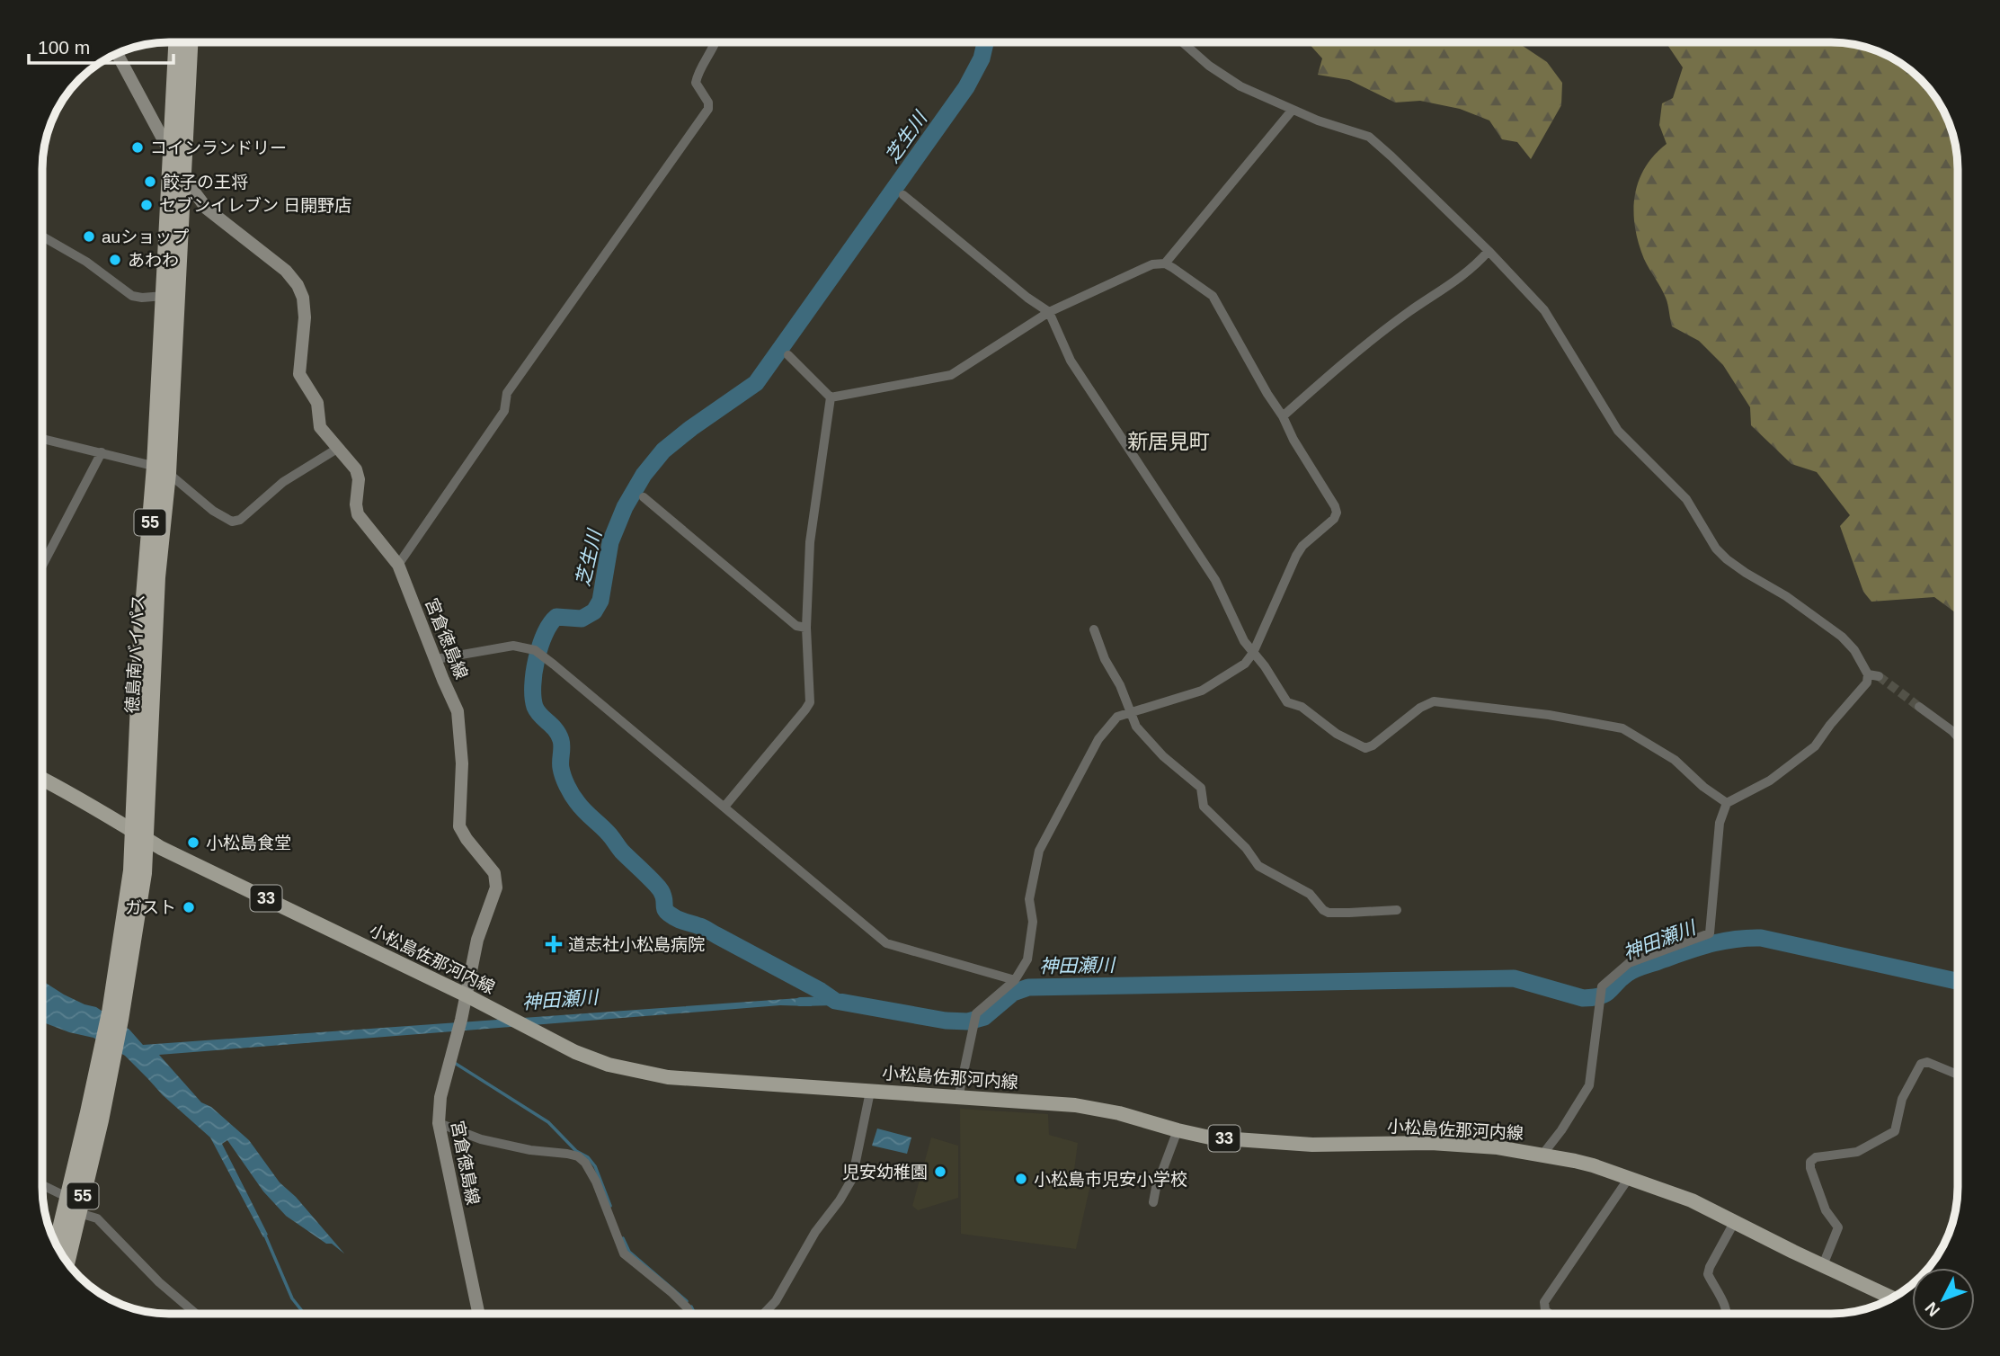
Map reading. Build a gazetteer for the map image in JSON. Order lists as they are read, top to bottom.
{
  "streets": {
    "highway": ["55", "徳島南バイパス"],
    "main road": ["宮倉徳島線", "33", "小松島佐那河内線"]
  },
  "crossings": [
    ["宮倉徳島線", "徳島南バイパス"],
    ["宮倉徳島線", "小松島佐那河内線"],
    ["徳島南バイパス", "小松島佐那河内線"]
  ],
  "districts": ["新居見町"],
  "water": ["芝生川", "神田瀬川"],
  "places": {
    "other": [
      "コインランドリー",
      "餃子の王将",
      "セブンイレブン 日開野店",
      "auショップ",
      "あわわ",
      "小松島食堂",
      "ガスト",
      "児安幼稚園",
      "小松島市児安小学校"
    ],
    "health": ["道志社小松島病院"]
  },
  "scale_bar": "100 m",
  "north": "bottom left"
}
